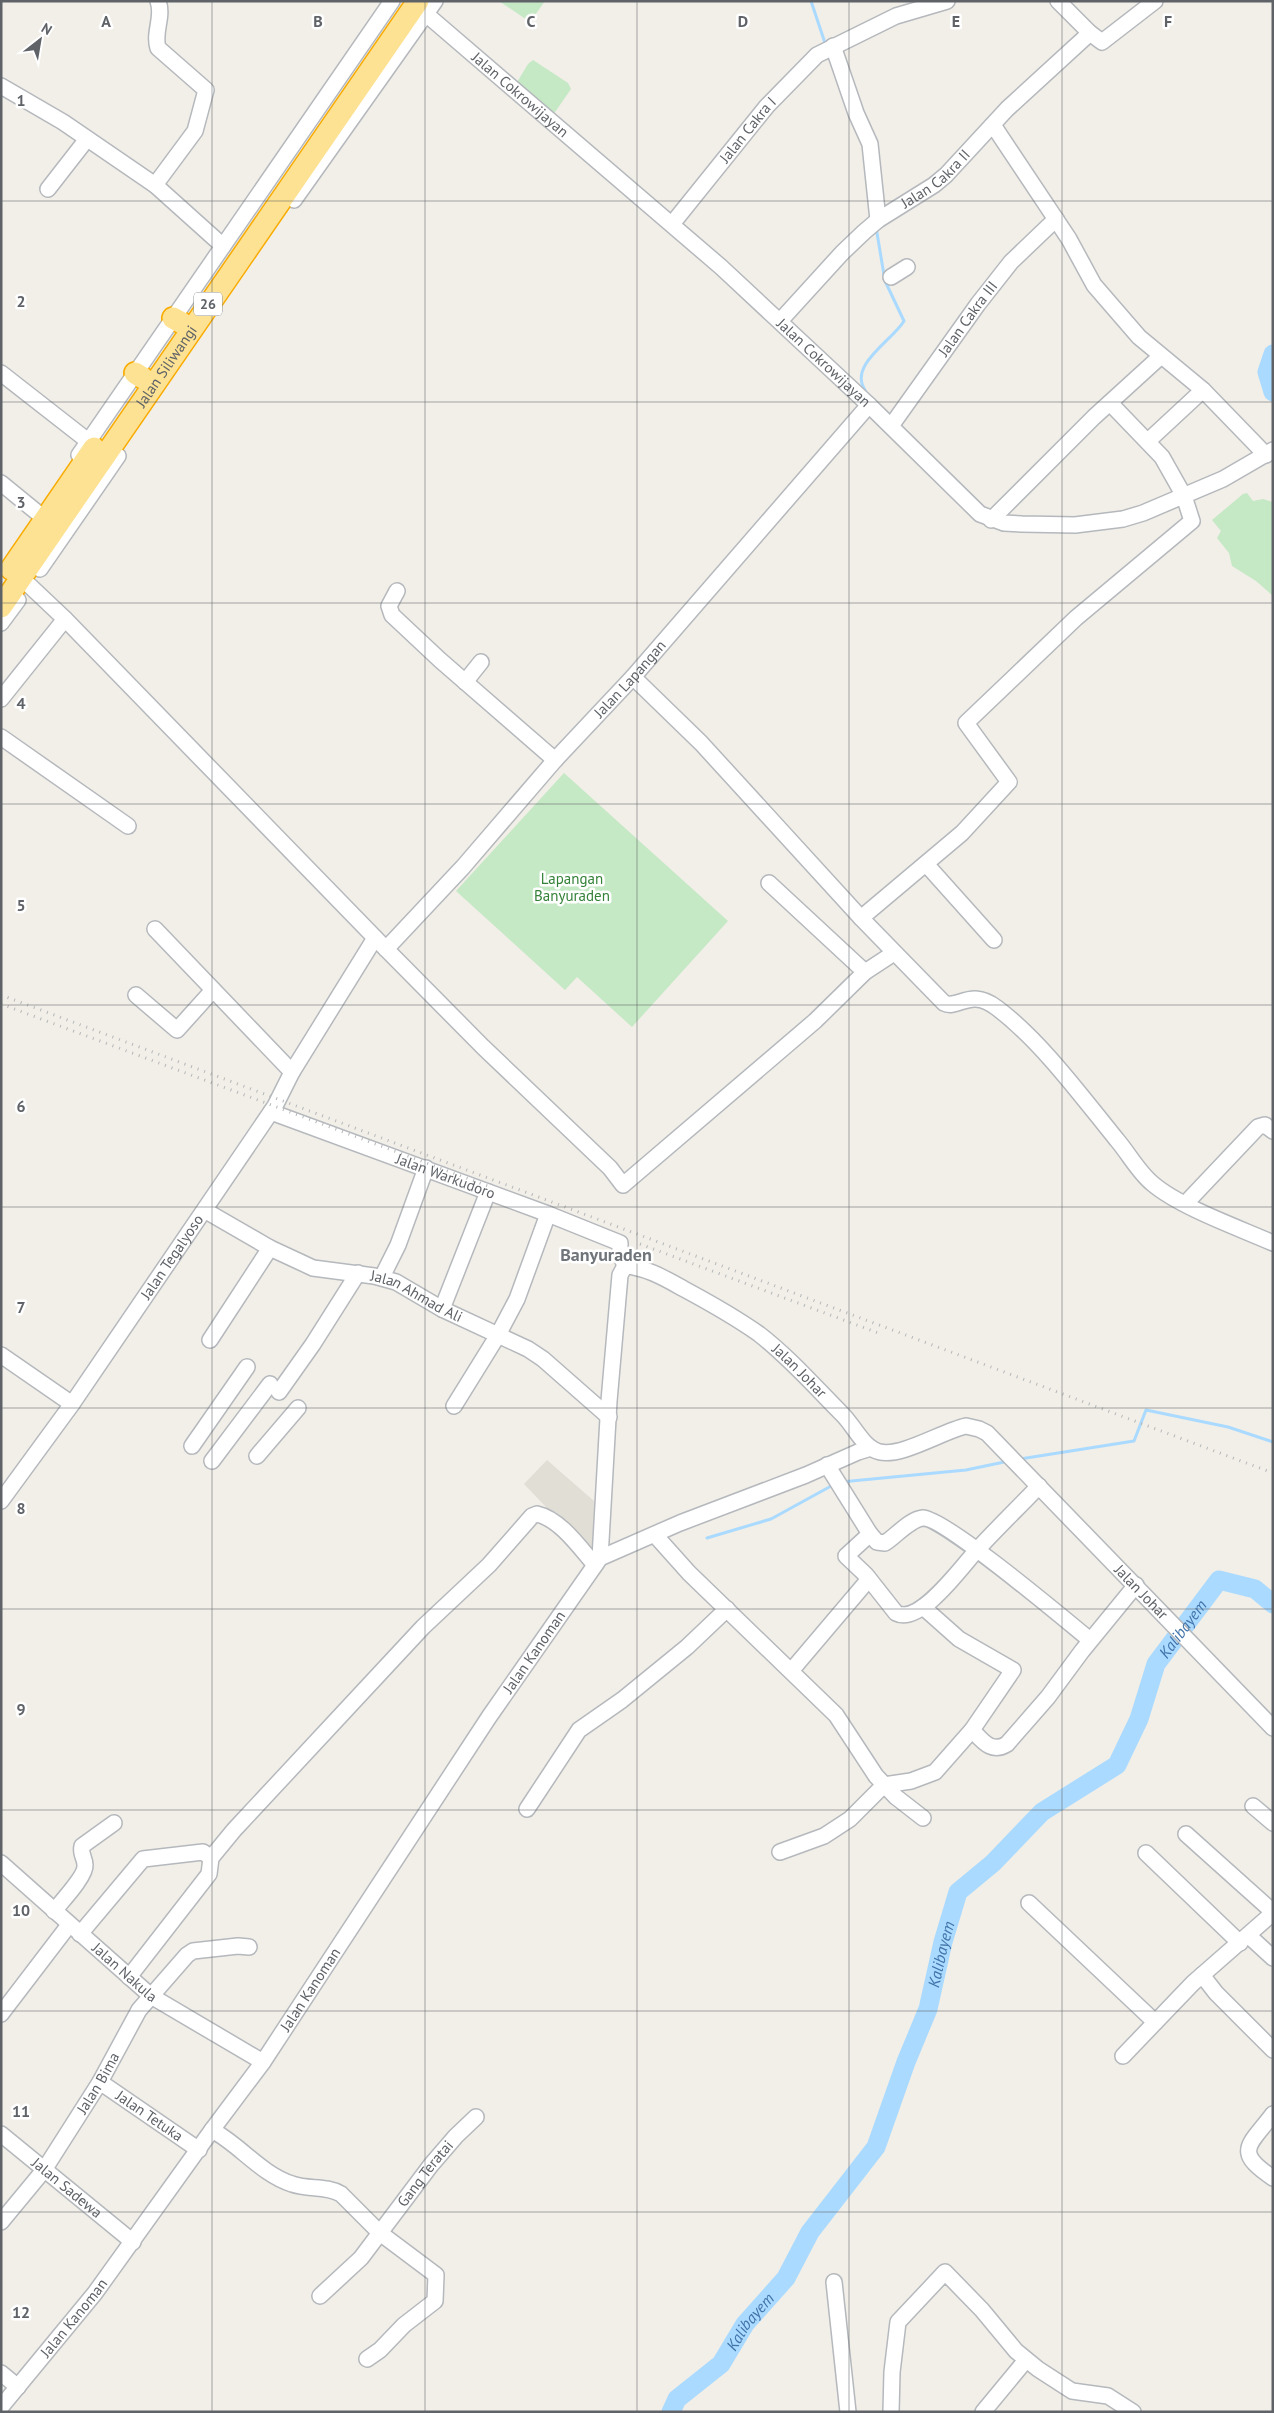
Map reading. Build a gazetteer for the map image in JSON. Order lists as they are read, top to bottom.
{
  "streets": {
    "highway": ["26", "Jalan Siliwangi"],
    "street": [
      "Jalan Cokrowijayan",
      "Jalan Cakra I",
      "Jalan Cakra II",
      "Jalan Cakra III",
      "Jalan Lapangan",
      "Jalan Warkudoro",
      "Jalan Tegalyoso",
      "Jalan Ahmad Ali",
      "Jalan Johar",
      "Jalan Kanoman",
      "Jalan Nakula",
      "Jalan Bima",
      "Jalan Tetuka",
      "Gang Teratai",
      "Jalan Sadewa"
    ]
  },
  "crossings": [
    ["Jalan Cokrowijayan", "Jalan Cakra I"],
    ["Jalan Cokrowijayan", "Jalan Cakra II"],
    ["Jalan Cokrowijayan", "Jalan Cakra III"],
    ["Jalan Cokrowijayan", "Jalan Siliwangi"],
    ["Jalan Cokrowijayan", "Jalan Lapangan"],
    ["Jalan Warkudoro", "Jalan Tegalyoso"],
    ["Jalan Warkudoro", "Jalan Johar"],
    ["Jalan Tegalyoso", "Jalan Ahmad Ali"],
    ["Jalan Kanoman", "Jalan Nakula"],
    ["Jalan Kanoman", "Jalan Tetuka"],
    ["Jalan Kanoman", "Jalan Sadewa"],
    ["Jalan Nakula", "Jalan Bima"],
    ["Jalan Bima", "Jalan Tetuka"],
    ["Jalan Bima", "Jalan Sadewa"]
  ],
  "districts": ["Banyuraden"],
  "water": ["Kalibayem"],
  "parks": ["Lapangan Banyuraden"],
  "north": "top right",
  "grid": {
    "columns": [
      "A",
      "B",
      "C",
      "D",
      "E",
      "F"
    ],
    "rows": [
      "1",
      "2",
      "3",
      "4",
      "5",
      "6",
      "7",
      "8",
      "9",
      "10",
      "11",
      "12"
    ]
  }
}
